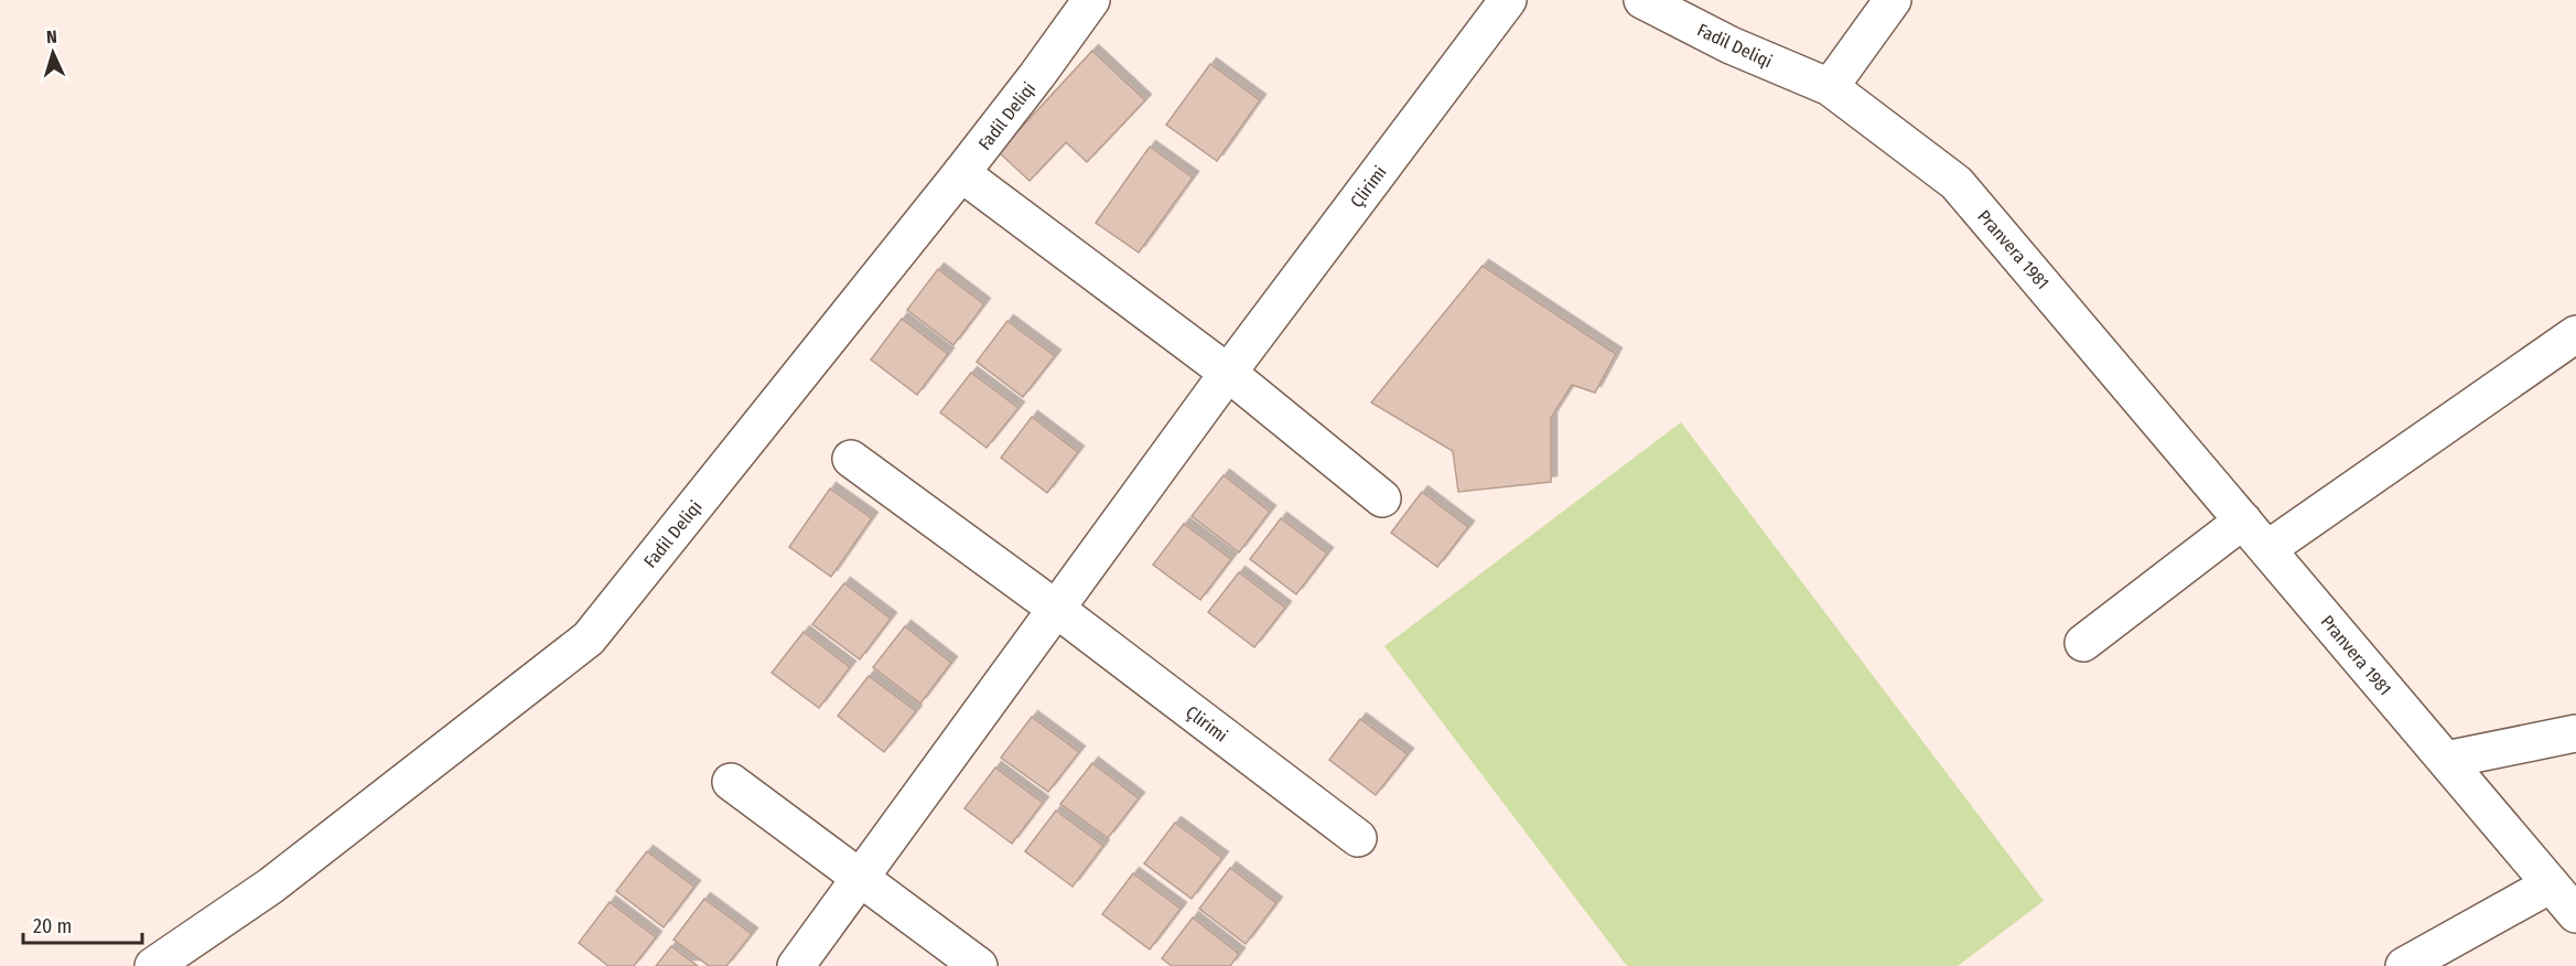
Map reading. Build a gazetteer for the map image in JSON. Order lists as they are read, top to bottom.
{
  "streets": {
    "street": ["Fadil Deliqi", "Çlirimi", "Pranvera 1981"]
  },
  "crossings": [
    ["Fadil Deliqi", "Pranvera 1981"]
  ],
  "scale_bar": "20 m",
  "north": "top"
}
